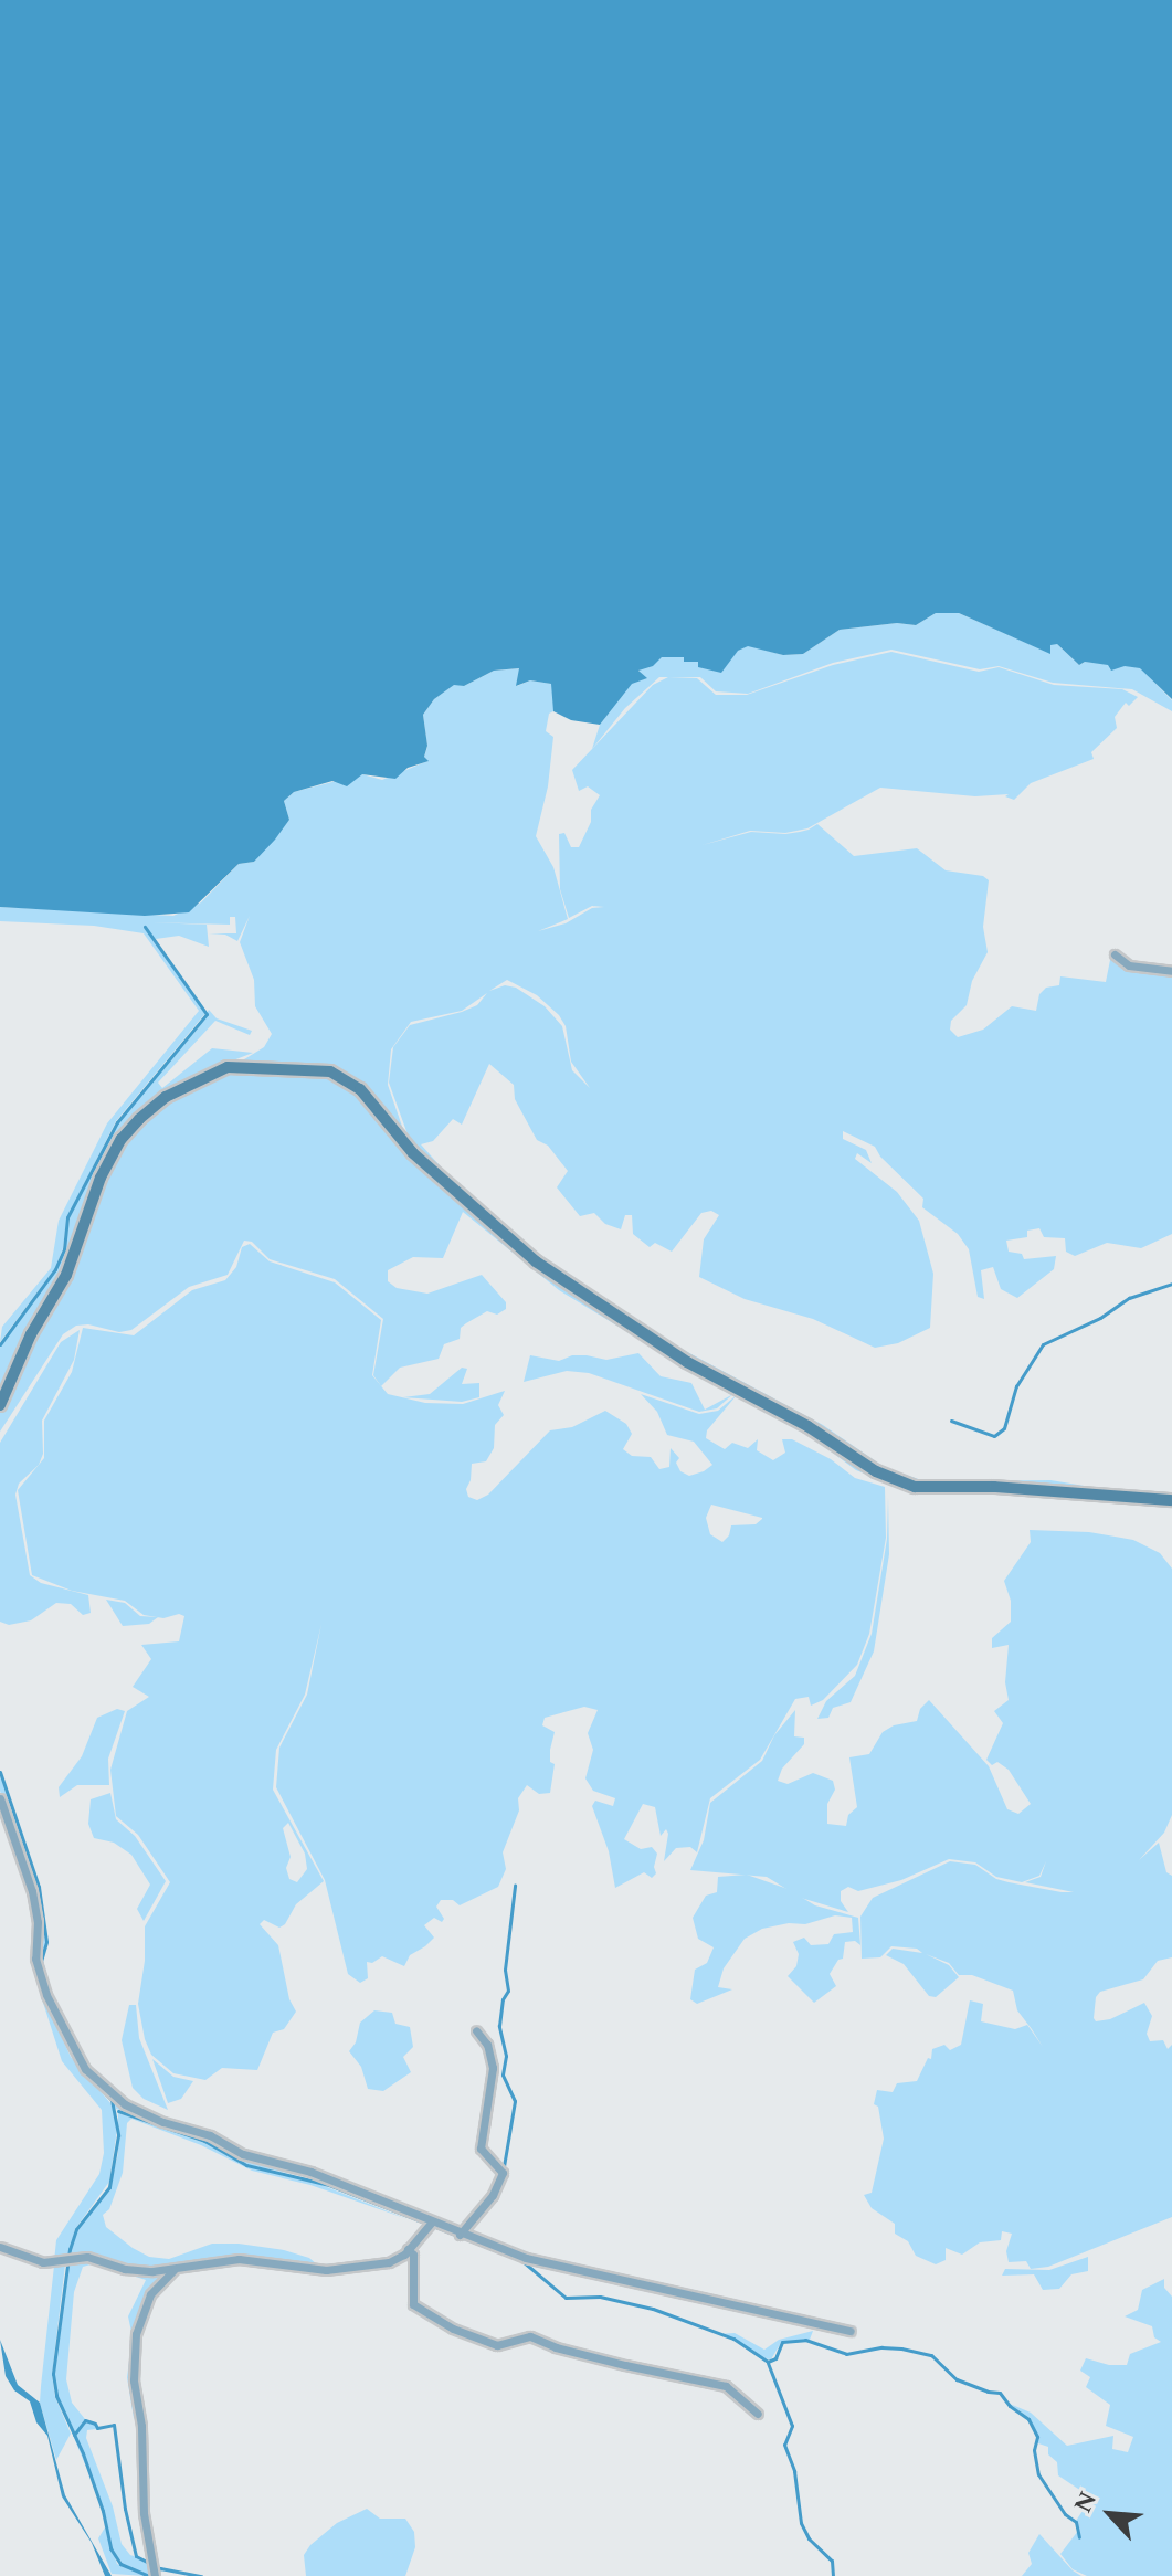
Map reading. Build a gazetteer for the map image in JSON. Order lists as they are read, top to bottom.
{
  "north": "top left"
}
